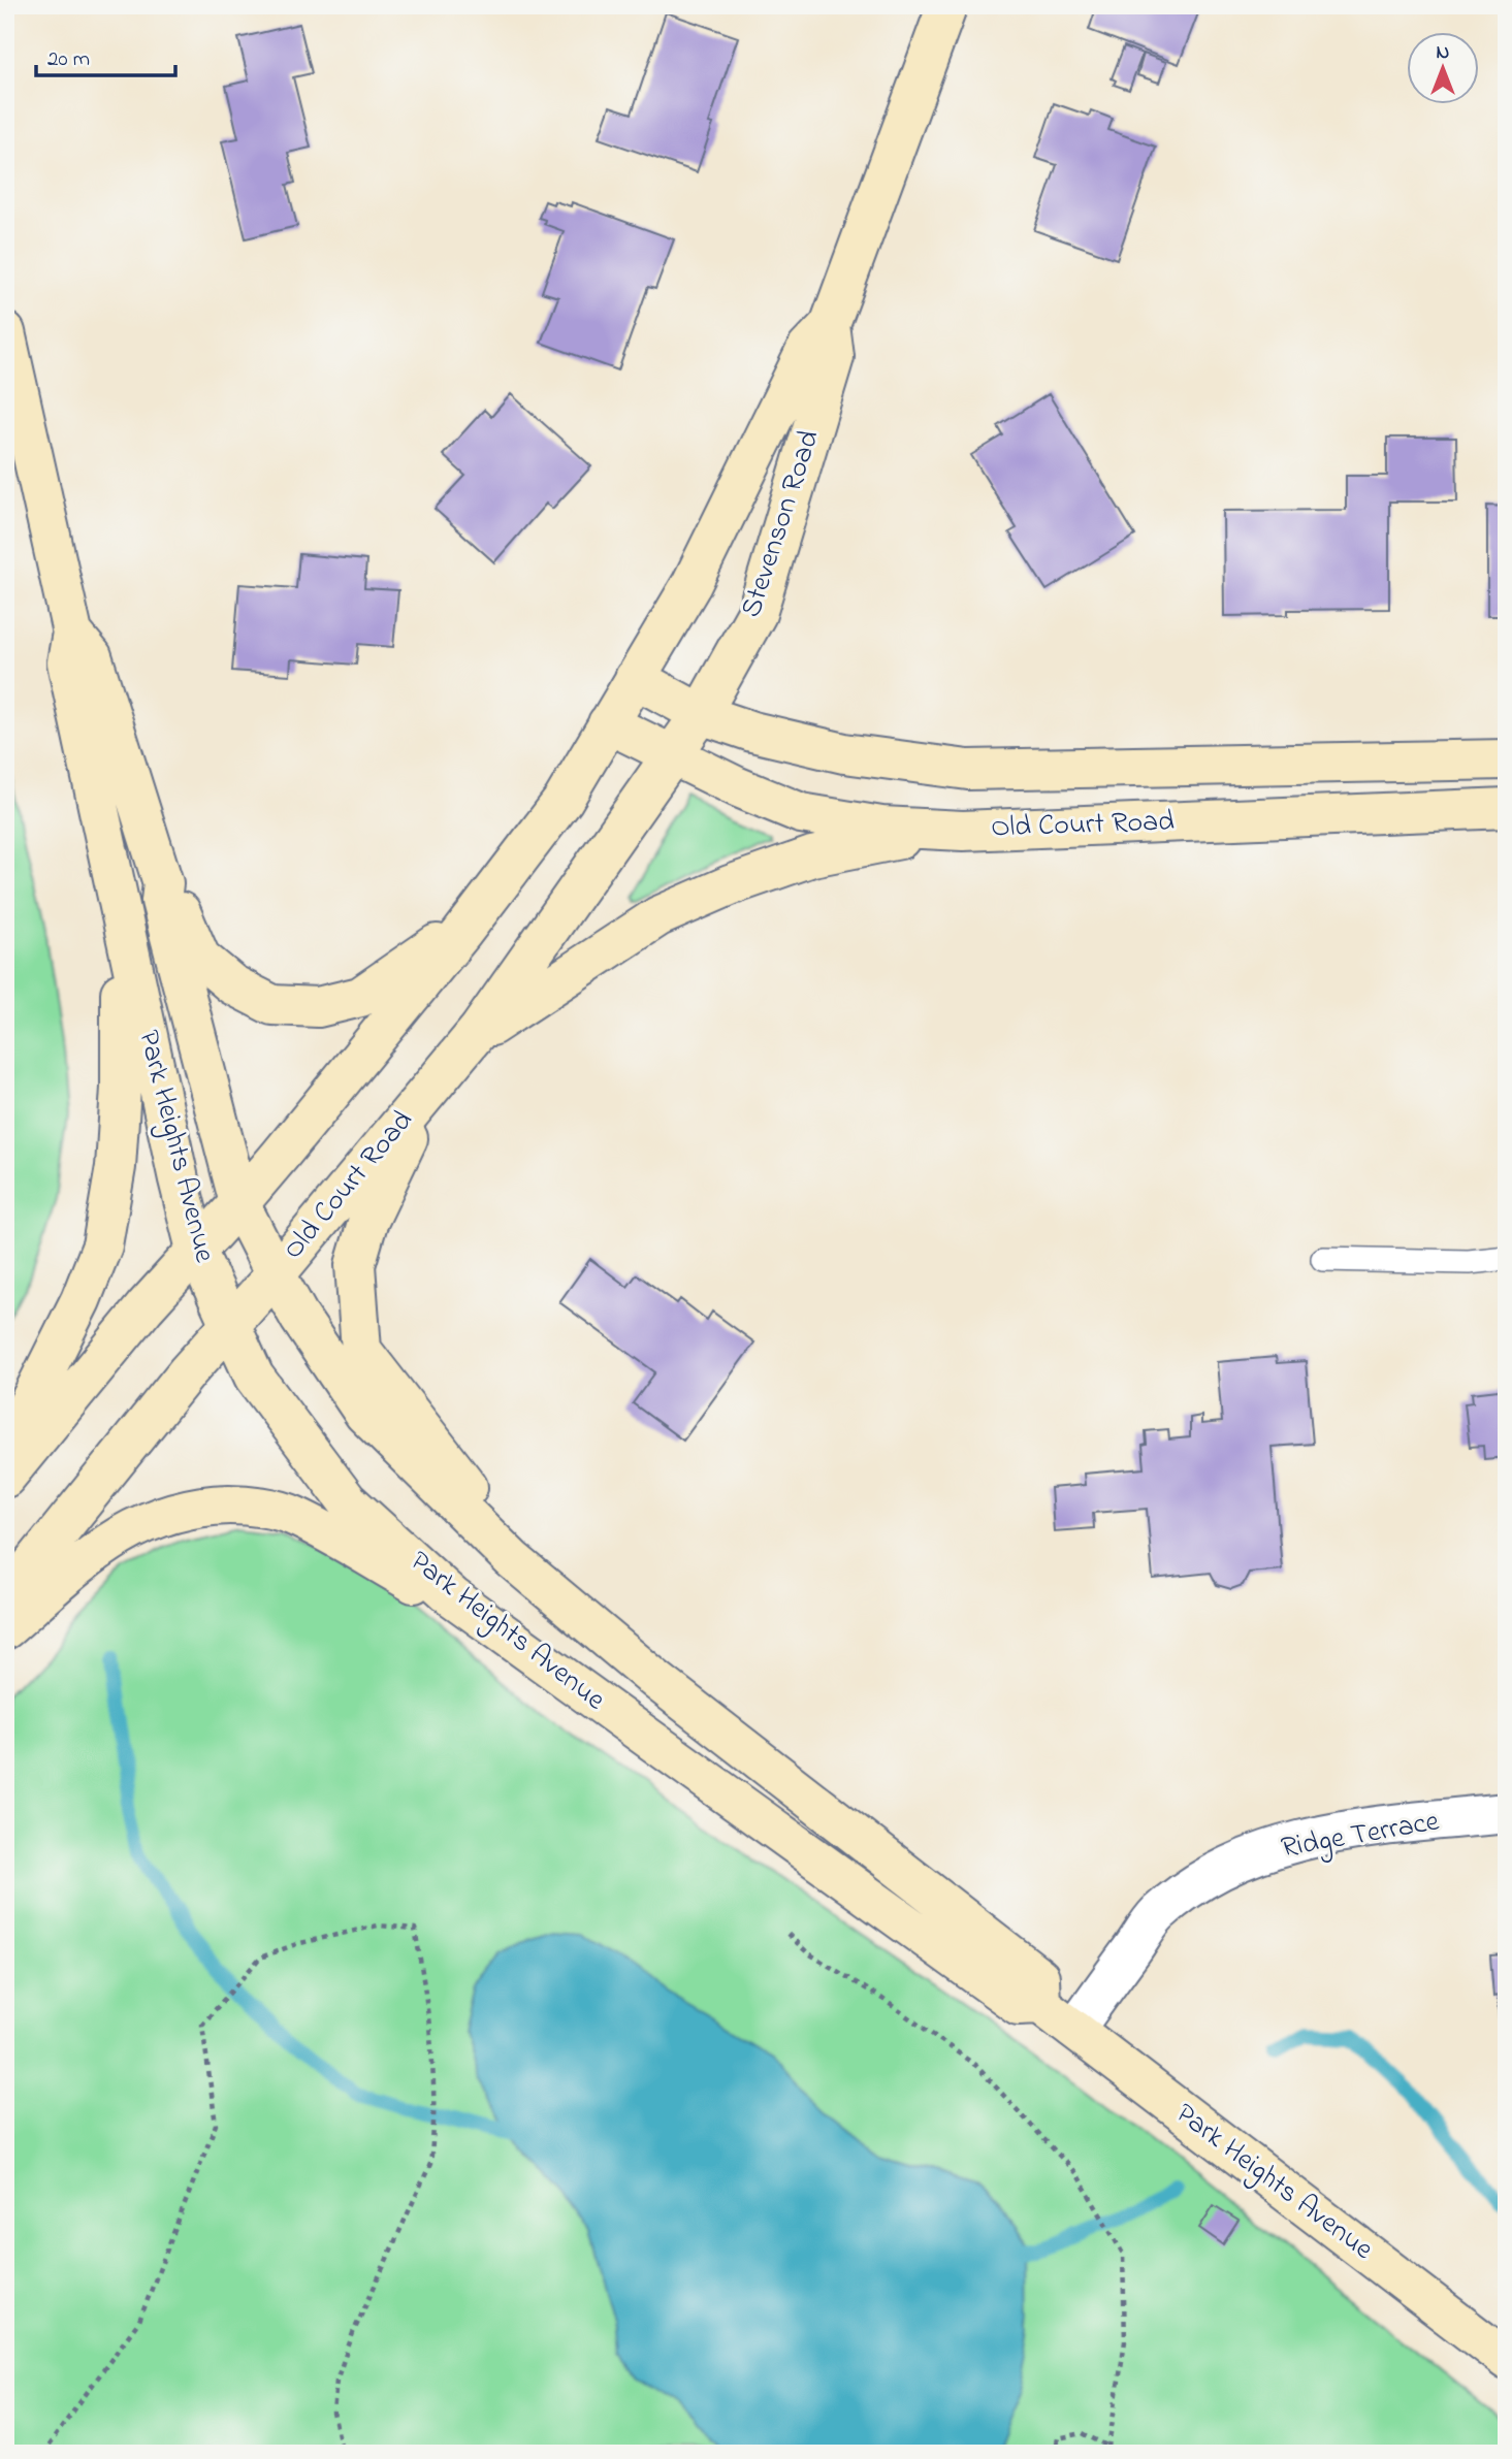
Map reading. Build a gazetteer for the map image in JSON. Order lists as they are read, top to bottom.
{
  "streets": {
    "main road": ["Stevenson Road", "Old Court Road", "Park Heights Avenue"],
    "street": ["Ridge Terrace"]
  },
  "crossings": [
    ["Stevenson Road", "Old Court Road"],
    ["Old Court Road", "Park Heights Avenue"],
    ["Park Heights Avenue", "Ridge Terrace"]
  ],
  "scale_bar": "20 m",
  "north": "top"
}
